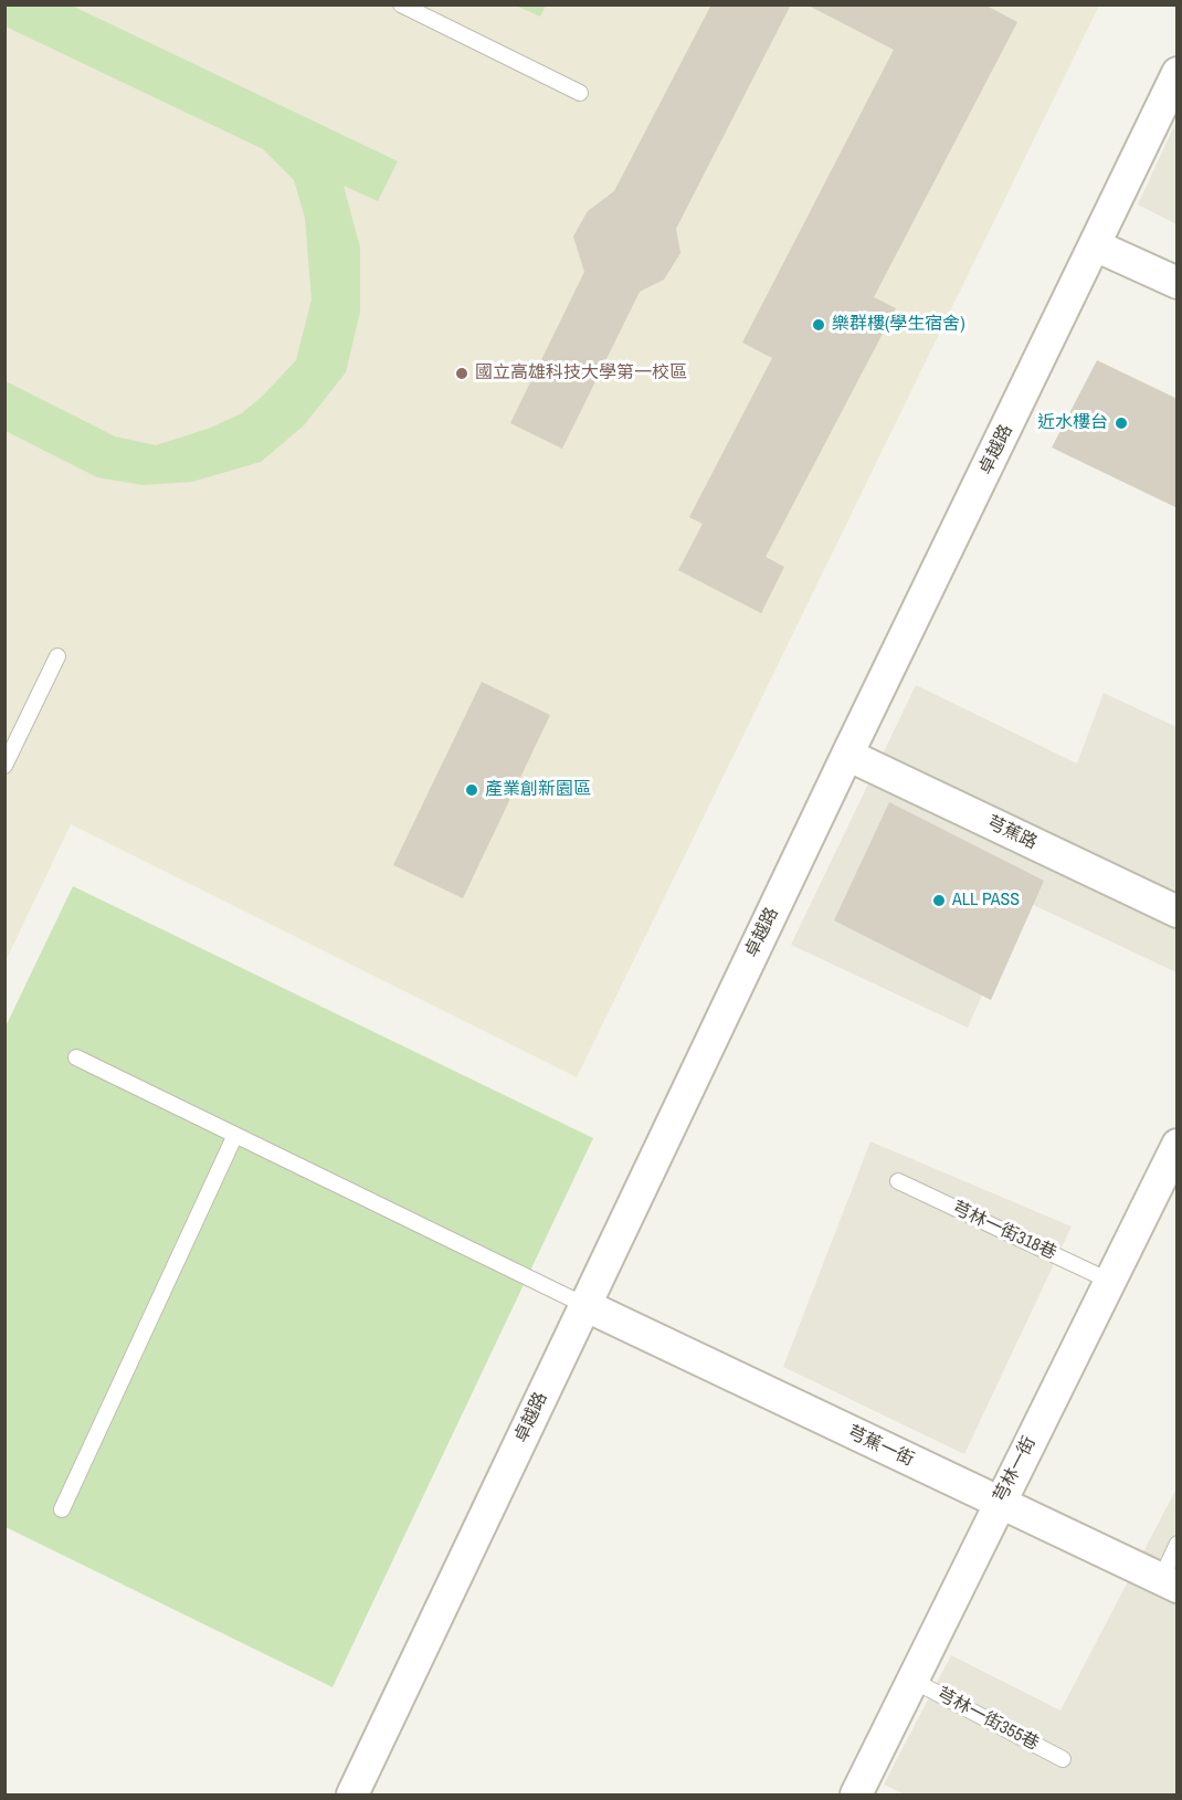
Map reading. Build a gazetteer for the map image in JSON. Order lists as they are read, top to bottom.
{
  "streets": {
    "street": [
      "卓越路",
      "芎蕉路",
      "芎蕉一街",
      "芎林一街"
    ],
    "lane": ["芎林一街318巷", "芎林一街355巷"]
  },
  "crossings": [
    ["卓越路", "芎蕉路"],
    ["卓越路", "芎蕉一街"],
    ["芎林一街318巷", "芎林一街"],
    ["芎蕉一街", "芎林一街"],
    ["芎林一街", "芎林一街355巷"]
  ],
  "places": [
    "樂群樓(學生宿舍)",
    "國立高雄科技大學第一校區",
    "近水樓台",
    "產業創新園區",
    "ALL PASS"
  ]
}
